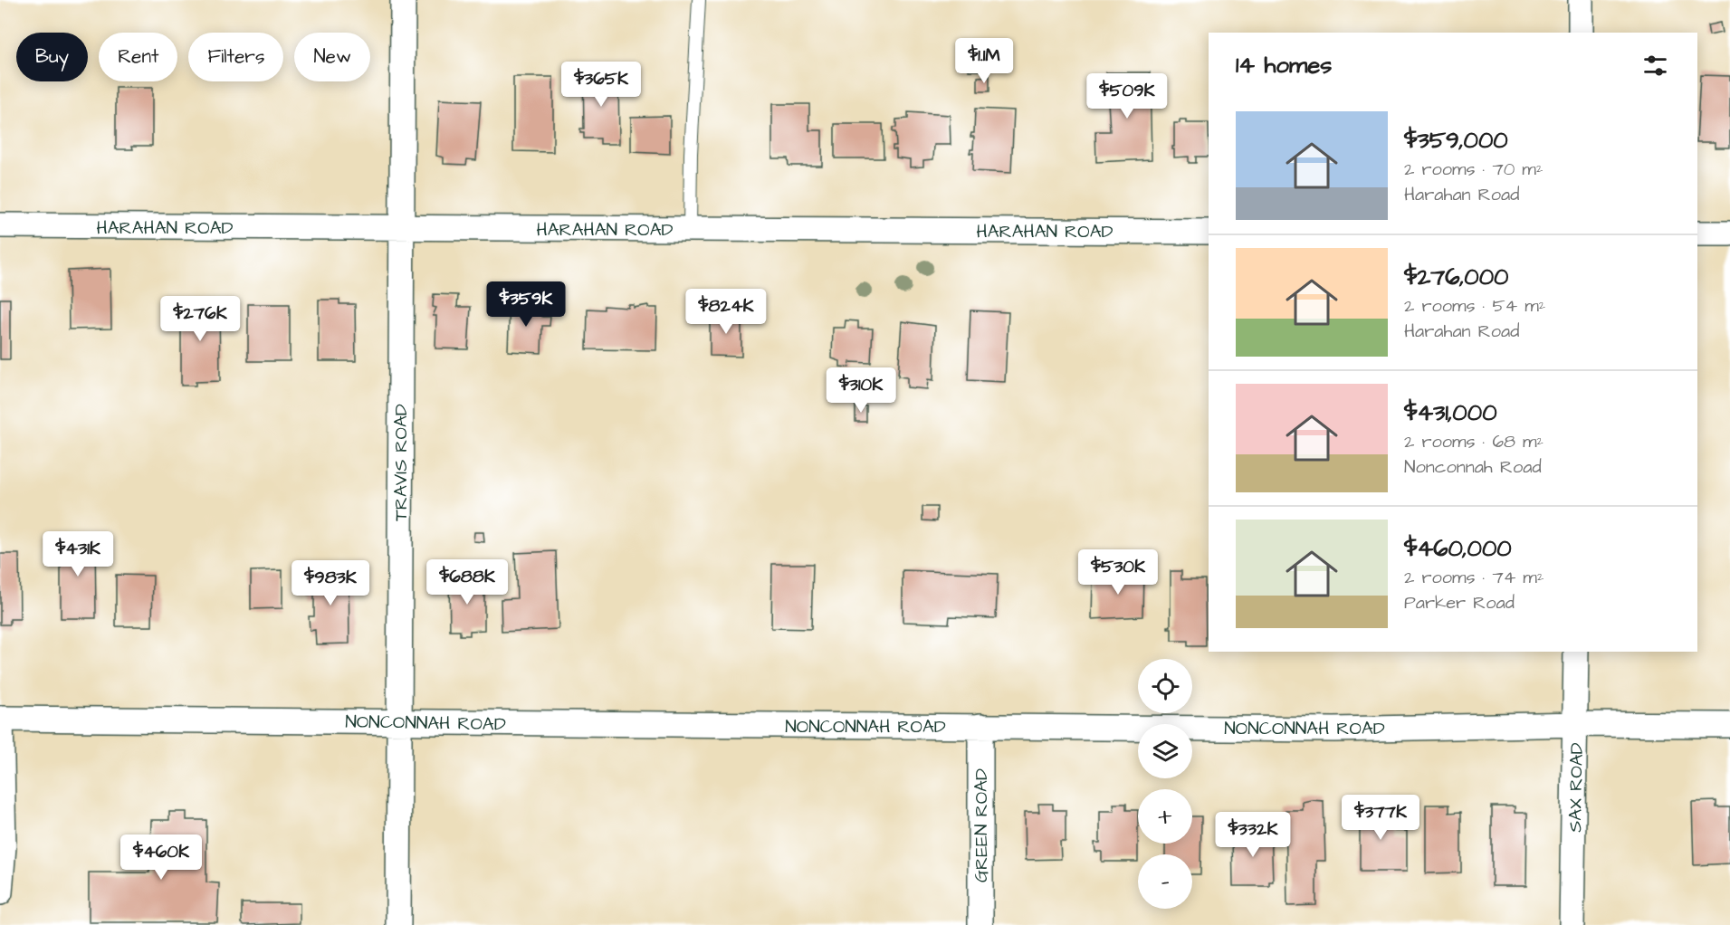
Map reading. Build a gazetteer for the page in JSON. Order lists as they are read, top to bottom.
{
  "streets": {
    "street": [
      "HARAHAN ROAD",
      "TRAVIS ROAD",
      "NONCONNAH ROAD",
      "SAX ROAD",
      "GREEN ROAD"
    ]
  },
  "crossings": [
    ["HARAHAN ROAD", "TRAVIS ROAD"],
    ["TRAVIS ROAD", "NONCONNAH ROAD"],
    ["NONCONNAH ROAD", "SAX ROAD"],
    ["NONCONNAH ROAD", "GREEN ROAD"]
  ],
  "page": {
    "chip": [
      "Buy",
      "Rent",
      "Filters",
      "New"
    ],
    "heading": "14 homes",
    "price": [
      "$1.1M",
      "$365K",
      "$509K",
      "$359K",
      "$824K",
      "$276K",
      "$310K",
      "$431K",
      "$530K",
      "$688K",
      "$983K",
      "$377K",
      "$332K",
      "$460K"
    ],
    "list": [
      {
        "name": "$359,000",
        "note": "2 rooms · 70 m² · Harahan Road"
      },
      {
        "name": "$276,000",
        "note": "2 rooms · 54 m² · Harahan Road"
      },
      {
        "name": "$431,000",
        "note": "2 rooms · 68 m² · Nonconnah Road"
      },
      {
        "name": "$460,000",
        "note": "2 rooms · 74 m² · Parker Road"
      }
    ],
    "map_buttons": ["+", "−"]
  }
}
